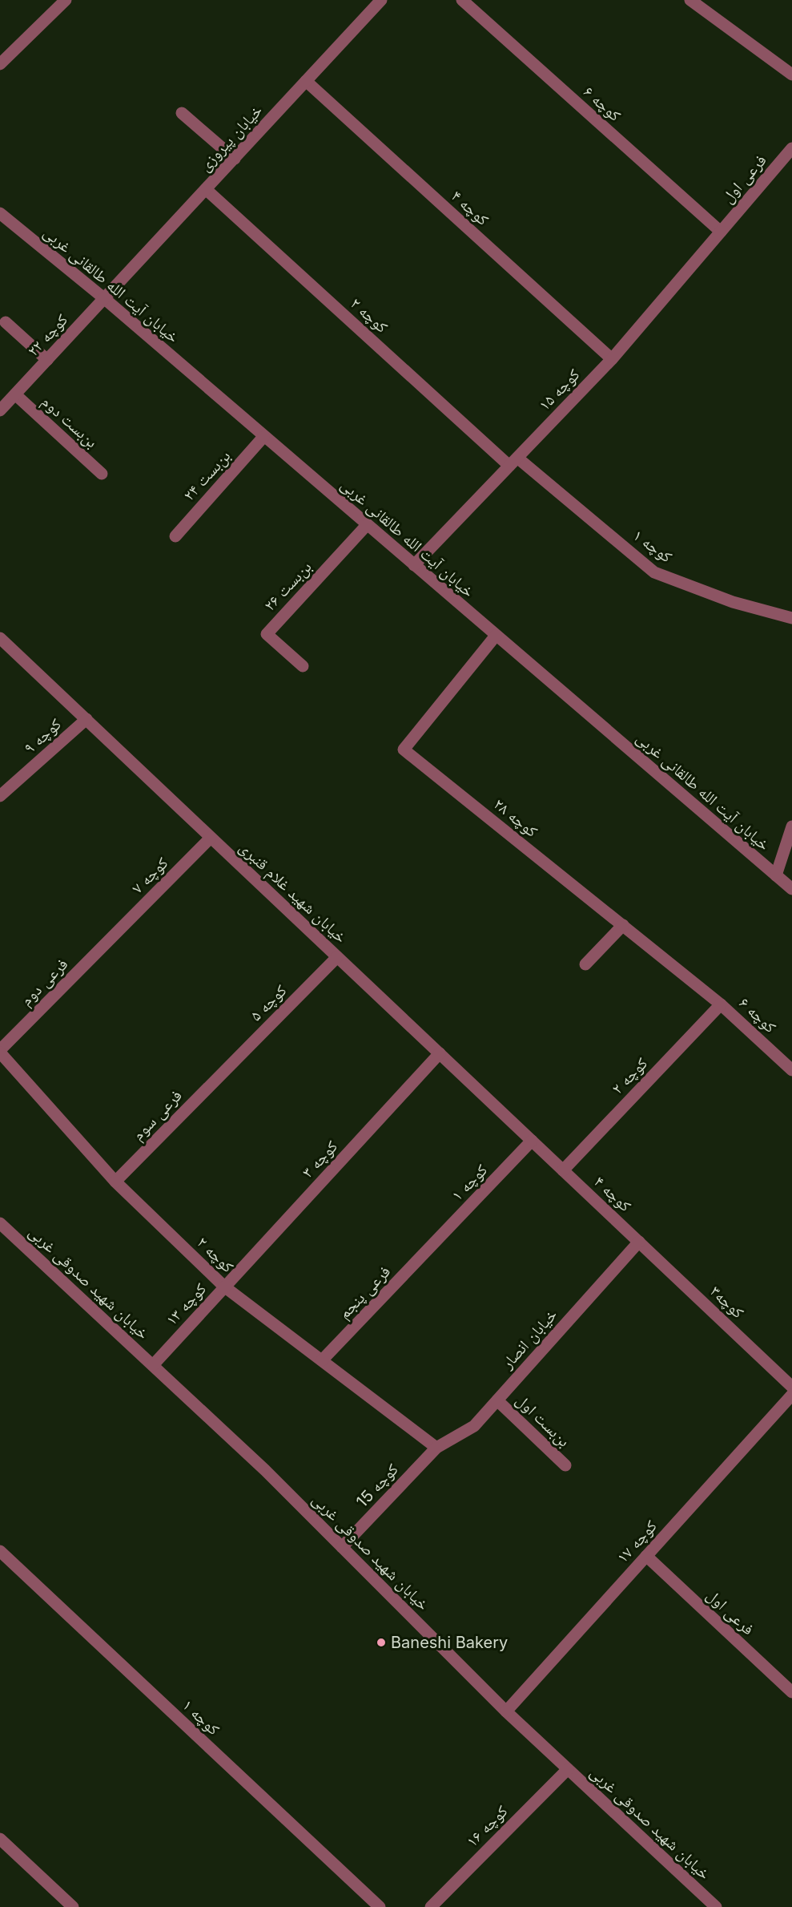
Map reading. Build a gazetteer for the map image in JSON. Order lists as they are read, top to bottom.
{
  "streets": {
    "street": [
      "کوچه ۶",
      "خیابان پیروزی",
      "فرعی اول",
      "کوچه ۴",
      "خیابان آیت الله طالقانی غربی",
      "کوچه ۲",
      "کوچه ۲۲",
      "کوچه ۱۵",
      "بن‌بست دوم",
      "بن‌بست ۲۴",
      "کوچه ۱",
      "بن‌بست ۲۶",
      "کوچه ۹",
      "کوچه ۲۸",
      "کوچه ۷",
      "خیابان شهید غلام قنبری",
      "فرعی دوم",
      "کوچه ۵",
      "فرعی سوم",
      "کوچه ۳",
      "خیابان شهید صدوقی غربی",
      "فرعی پنجم",
      "کوچه۳",
      "کوچه ۱۳",
      "خیابان انصار",
      "بن‌بست اول",
      "کوچه 15",
      "کوچه ۱۷",
      "کوچه ۱۶"
    ]
  },
  "crossings": [
    ["کوچه ۶", "فرعی اول"],
    ["کوچه ۶", "کوچه ۲"],
    ["کوچه ۶", "کوچه ۱۵"],
    ["کوچه ۶", "کوچه ۲۸"],
    ["خیابان پیروزی", "کوچه ۴"],
    ["خیابان پیروزی", "خیابان آیت الله طالقانی غربی"],
    ["خیابان پیروزی", "کوچه ۲"],
    ["خیابان پیروزی", "کوچه ۲۲"],
    ["فرعی اول", "کوچه ۱۵"],
    ["فرعی اول", "کوچه ۱۷"],
    ["کوچه ۴", "کوچه ۲"],
    ["کوچه ۴", "کوچه ۱۵"],
    ["کوچه ۴", "خیابان شهید غلام قنبری"],
    ["کوچه ۴", "کوچه۳"],
    ["کوچه ۴", "خیابان انصار"],
    ["خیابان آیت الله طالقانی غربی", "کوچه ۲۲"],
    ["خیابان آیت الله طالقانی غربی", "کوچه ۱۵"],
    ["خیابان آیت الله طالقانی غربی", "بن‌بست ۲۴"],
    ["خیابان آیت الله طالقانی غربی", "بن‌بست ۲۶"],
    ["خیابان آیت الله طالقانی غربی", "کوچه ۲۸"],
    ["کوچه ۲", "کوچه ۱۵"],
    ["کوچه ۲", "کوچه ۱"],
    ["کوچه ۲", "کوچه ۲۸"],
    ["کوچه ۲", "خیابان شهید غلام قنبری"],
    ["کوچه ۲", "فرعی دوم"],
    ["کوچه ۲", "فرعی سوم"],
    ["کوچه ۲", "کوچه ۳"],
    ["کوچه ۲", "فرعی پنجم"],
    ["کوچه ۲", "کوچه ۱۳"],
    ["کوچه ۲", "خیابان انصار"],
    ["کوچه ۲", "کوچه 15"],
    ["کوچه ۲۲", "بن‌بست دوم"],
    ["کوچه ۱۵", "کوچه ۱"],
    ["کوچه ۱", "خیابان شهید غلام قنبری"],
    ["کوچه ۱", "فرعی پنجم"],
    ["کوچه ۹", "خیابان شهید غلام قنبری"],
    ["کوچه ۷", "خیابان شهید غلام قنبری"],
    ["کوچه ۷", "فرعی دوم"],
    ["خیابان شهید غلام قنبری", "کوچه ۵"],
    ["خیابان شهید غلام قنبری", "کوچه ۳"],
    ["کوچه ۵", "فرعی سوم"],
    ["کوچه ۳", "کوچه ۱۳"],
    ["خیابان شهید صدوقی غربی", "کوچه ۱۳"],
    ["خیابان شهید صدوقی غربی", "کوچه 15"],
    ["خیابان شهید صدوقی غربی", "کوچه ۱۷"],
    ["خیابان شهید صدوقی غربی", "کوچه ۱۶"],
    ["کوچه۳", "خیابان انصار"],
    ["خیابان انصار", "بن‌بست اول"],
    ["خیابان انصار", "کوچه 15"]
  ],
  "places": ["Baneshi Bakery"]
}
